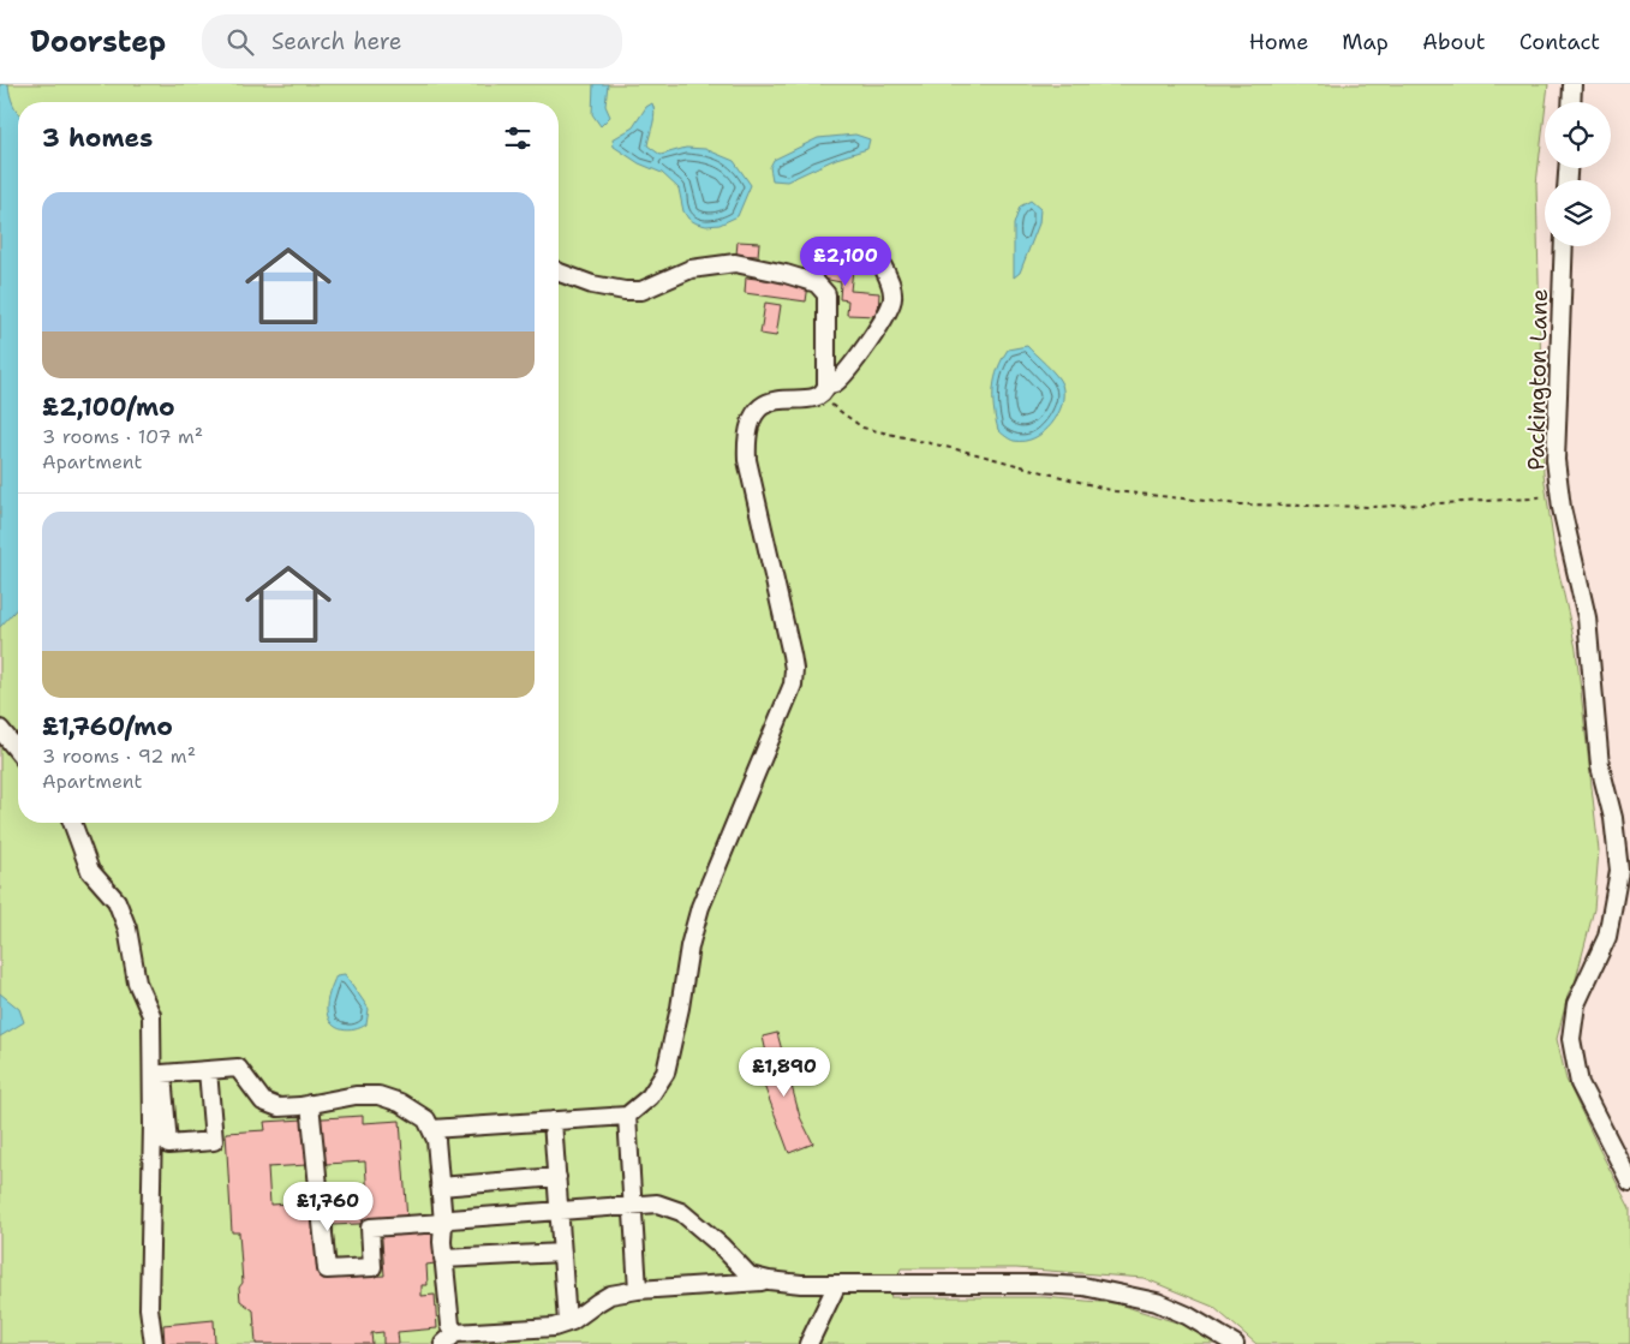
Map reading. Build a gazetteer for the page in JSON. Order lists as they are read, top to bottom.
{
  "streets": {
    "street": ["Packington Lane"]
  },
  "page": {
    "header": "Doorstep",
    "search": "Search here",
    "nav": [
      "Home",
      "Map",
      "About",
      "Contact"
    ],
    "heading": "3 homes",
    "list": [
      {
        "name": "£2,100/mo",
        "note": "3 rooms · 107 m² · Apartment"
      },
      {
        "name": "£1,760/mo",
        "note": "3 rooms · 92 m² · Apartment"
      }
    ],
    "price": ["£2,100", "£1,890", "£1,760"]
  }
}
